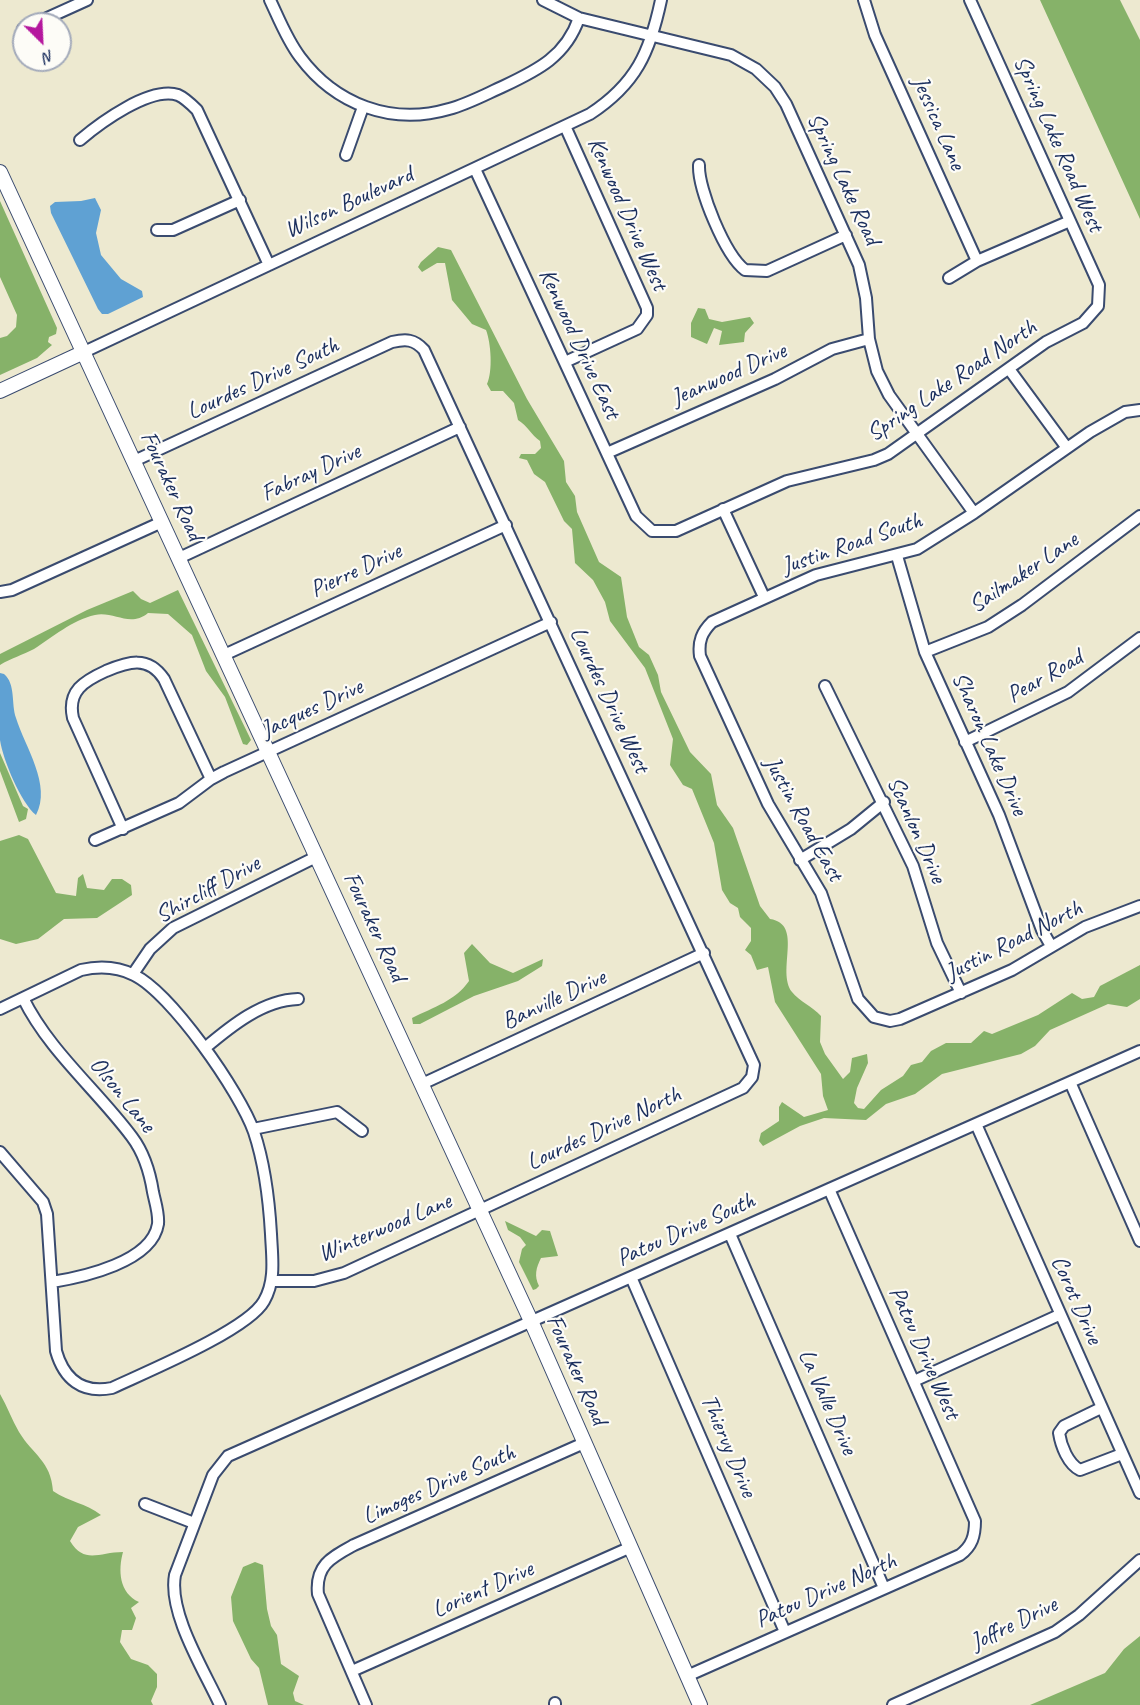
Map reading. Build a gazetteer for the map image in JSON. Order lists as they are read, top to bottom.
{
  "streets": {
    "main road": ["Wilson Boulevard", "Fouraker Road"],
    "street": [
      "Jessica Lane",
      "Spring Lake Road West",
      "Spring Lake Road",
      "Kenwood Drive West",
      "Kenwood Drive East",
      "Jeanwood Drive",
      "Lourdes Drive South",
      "Spring Lake Road North",
      "Fabray Drive",
      "Justin Road South",
      "Pierre Drive",
      "Sailmaker Lane",
      "Pear Road",
      "Lourdes Drive West",
      "Jacques Drive",
      "Sharon Lake Drive",
      "Justin Road East",
      "Scanlon Drive",
      "Shircliff Drive",
      "Justin Road North",
      "Banville Drive",
      "Olson Lane",
      "Lourdes Drive North",
      "Winterwood Lane",
      "Patou Drive South",
      "Corot Drive",
      "Patou Drive West",
      "La Valle Drive",
      "Thiervy Drive",
      "Limoges Drive South",
      "Lorient Drive",
      "Patou Drive North",
      "Joffre Drive"
    ]
  },
  "crossings": [
    ["Spring Lake Road West", "Spring Lake Road North"],
    ["Spring Lake Road", "Wilson Boulevard"],
    ["Spring Lake Road", "Jeanwood Drive"],
    ["Spring Lake Road", "Spring Lake Road North"],
    ["Spring Lake Road", "Justin Road South"],
    ["Wilson Boulevard", "Kenwood Drive West"],
    ["Wilson Boulevard", "Kenwood Drive East"],
    ["Wilson Boulevard", "Fouraker Road"],
    ["Kenwood Drive West", "Kenwood Drive East"],
    ["Kenwood Drive East", "Jeanwood Drive"],
    ["Kenwood Drive East", "Spring Lake Road North"],
    ["Lourdes Drive South", "Fouraker Road"],
    ["Lourdes Drive South", "Lourdes Drive West"],
    ["Fabray Drive", "Fouraker Road"],
    ["Fabray Drive", "Lourdes Drive West"],
    ["Fouraker Road", "Pierre Drive"],
    ["Fouraker Road", "Jacques Drive"],
    ["Fouraker Road", "Shircliff Drive"],
    ["Fouraker Road", "Banville Drive"],
    ["Fouraker Road", "Lourdes Drive North"],
    ["Fouraker Road", "Winterwood Lane"],
    ["Fouraker Road", "Patou Drive South"],
    ["Fouraker Road", "Limoges Drive South"],
    ["Fouraker Road", "Lorient Drive"],
    ["Fouraker Road", "Patou Drive North"],
    ["Justin Road South", "Sharon Lake Drive"],
    ["Justin Road South", "Justin Road East"],
    ["Pierre Drive", "Lourdes Drive West"],
    ["Sailmaker Lane", "Sharon Lake Drive"],
    ["Pear Road", "Sharon Lake Drive"],
    ["Lourdes Drive West", "Jacques Drive"],
    ["Lourdes Drive West", "Banville Drive"],
    ["Lourdes Drive West", "Lourdes Drive North"],
    ["Sharon Lake Drive", "Justin Road North"],
    ["Justin Road East", "Justin Road North"],
    ["Scanlon Drive", "Justin Road North"],
    ["Lourdes Drive North", "Winterwood Lane"],
    ["Patou Drive South", "Corot Drive"],
    ["Patou Drive South", "Patou Drive West"],
    ["Patou Drive South", "La Valle Drive"],
    ["Patou Drive South", "Thiervy Drive"],
    ["Patou Drive West", "Patou Drive North"],
    ["La Valle Drive", "Patou Drive North"],
    ["Thiervy Drive", "Patou Drive North"],
    ["Limoges Drive South", "Lorient Drive"]
  ],
  "north": "bottom right"
}
